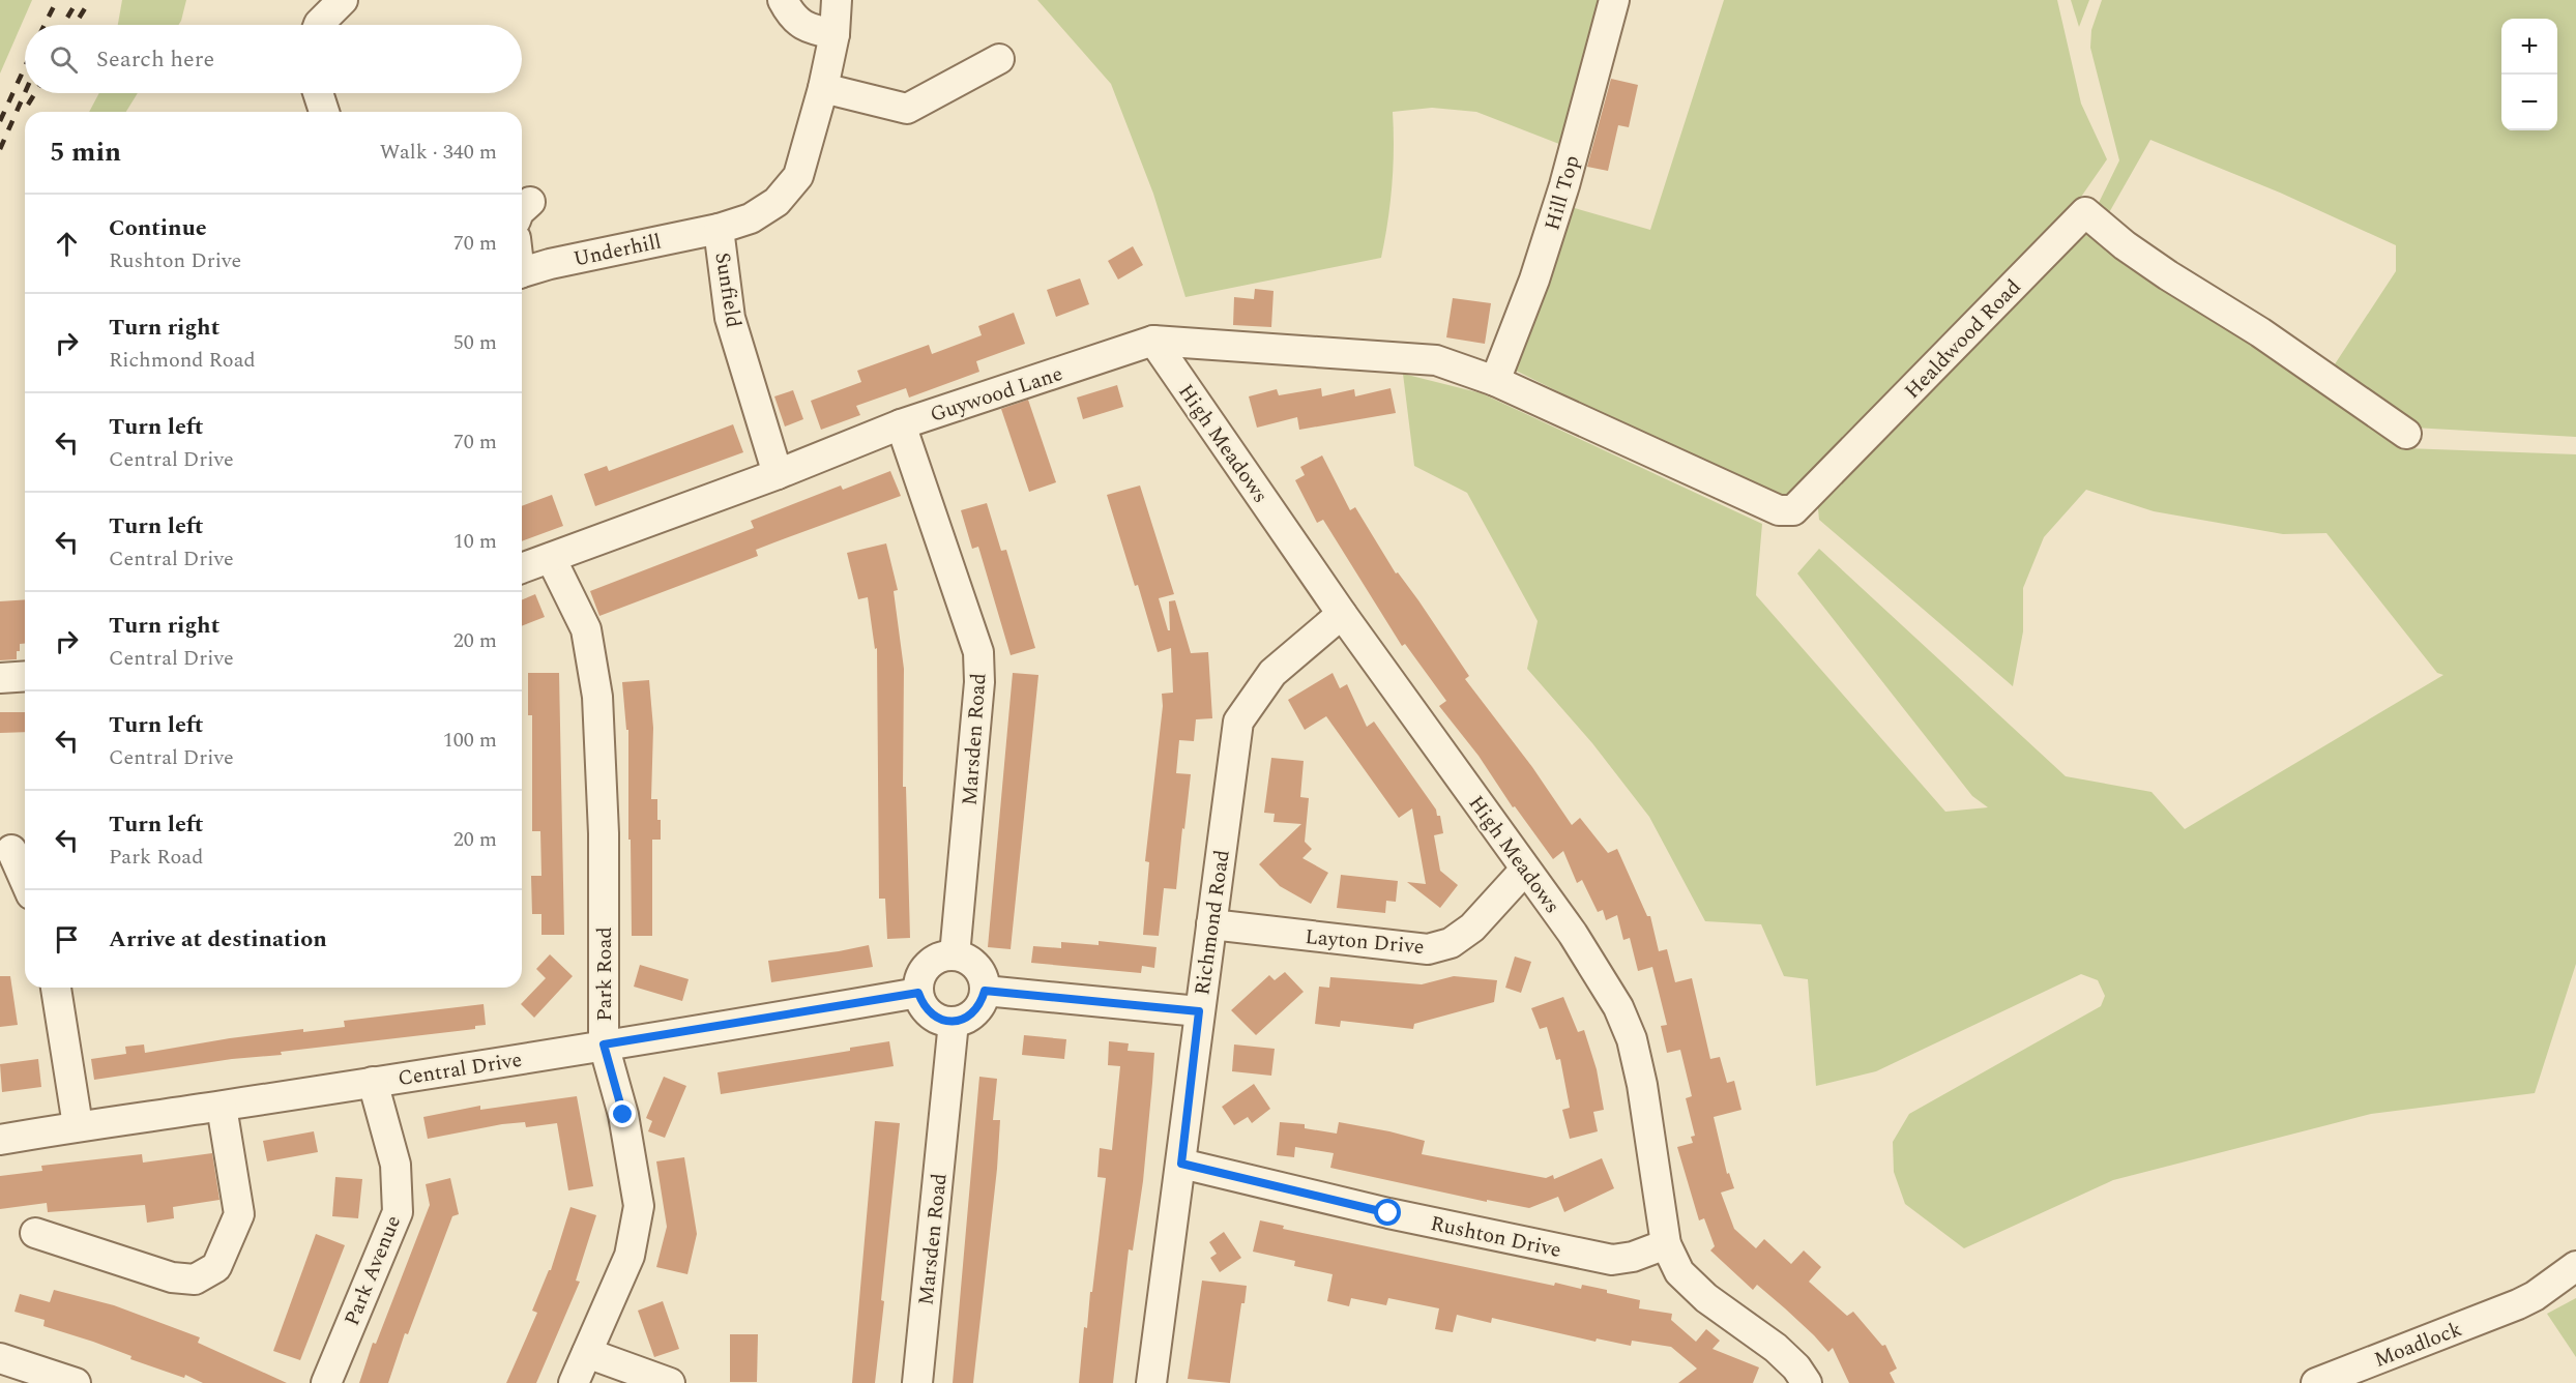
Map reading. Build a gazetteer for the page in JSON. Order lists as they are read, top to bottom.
{
  "streets": {
    "street": [
      "Hill Top",
      "Underhill",
      "Sunfield",
      "Healdwood Road",
      "Guywood Lane",
      "High Meadows",
      "Marsden Road",
      "Richmond Road",
      "Layton Drive",
      "Park Road",
      "Central Drive",
      "Rushton Drive",
      "Park Avenue",
      "Moadlock"
    ]
  },
  "crossings": [
    ["Hill Top", "Healdwood Road"],
    ["Hill Top", "Guywood Lane"],
    ["Underhill", "Sunfield"],
    ["Sunfield", "Guywood Lane"],
    ["Healdwood Road", "Guywood Lane"],
    ["Guywood Lane", "High Meadows"],
    ["Guywood Lane", "Marsden Road"],
    ["Guywood Lane", "Park Road"],
    ["High Meadows", "Richmond Road"],
    ["High Meadows", "Layton Drive"],
    ["High Meadows", "Rushton Drive"],
    ["Marsden Road", "Central Drive"],
    ["Richmond Road", "Layton Drive"],
    ["Richmond Road", "Rushton Drive"],
    ["Park Road", "Central Drive"],
    ["Central Drive", "Park Avenue"]
  ],
  "page": {
    "map_buttons": ["+", "−"],
    "search": "Search here",
    "heading": ["5 min", "Walk · 340 m"],
    "list": [
      ["Continue", "Rushton Drive", "70 m"],
      ["Turn right", "Richmond Road", "50 m"],
      ["Turn left", "Central Drive", "70 m"],
      ["Turn left", "Central Drive", "10 m"],
      ["Turn right", "Central Drive", "20 m"],
      ["Turn left", "Central Drive", "100 m"],
      ["Turn left", "Park Road", "20 m"],
      "Arrive at destination"
    ]
  }
}
